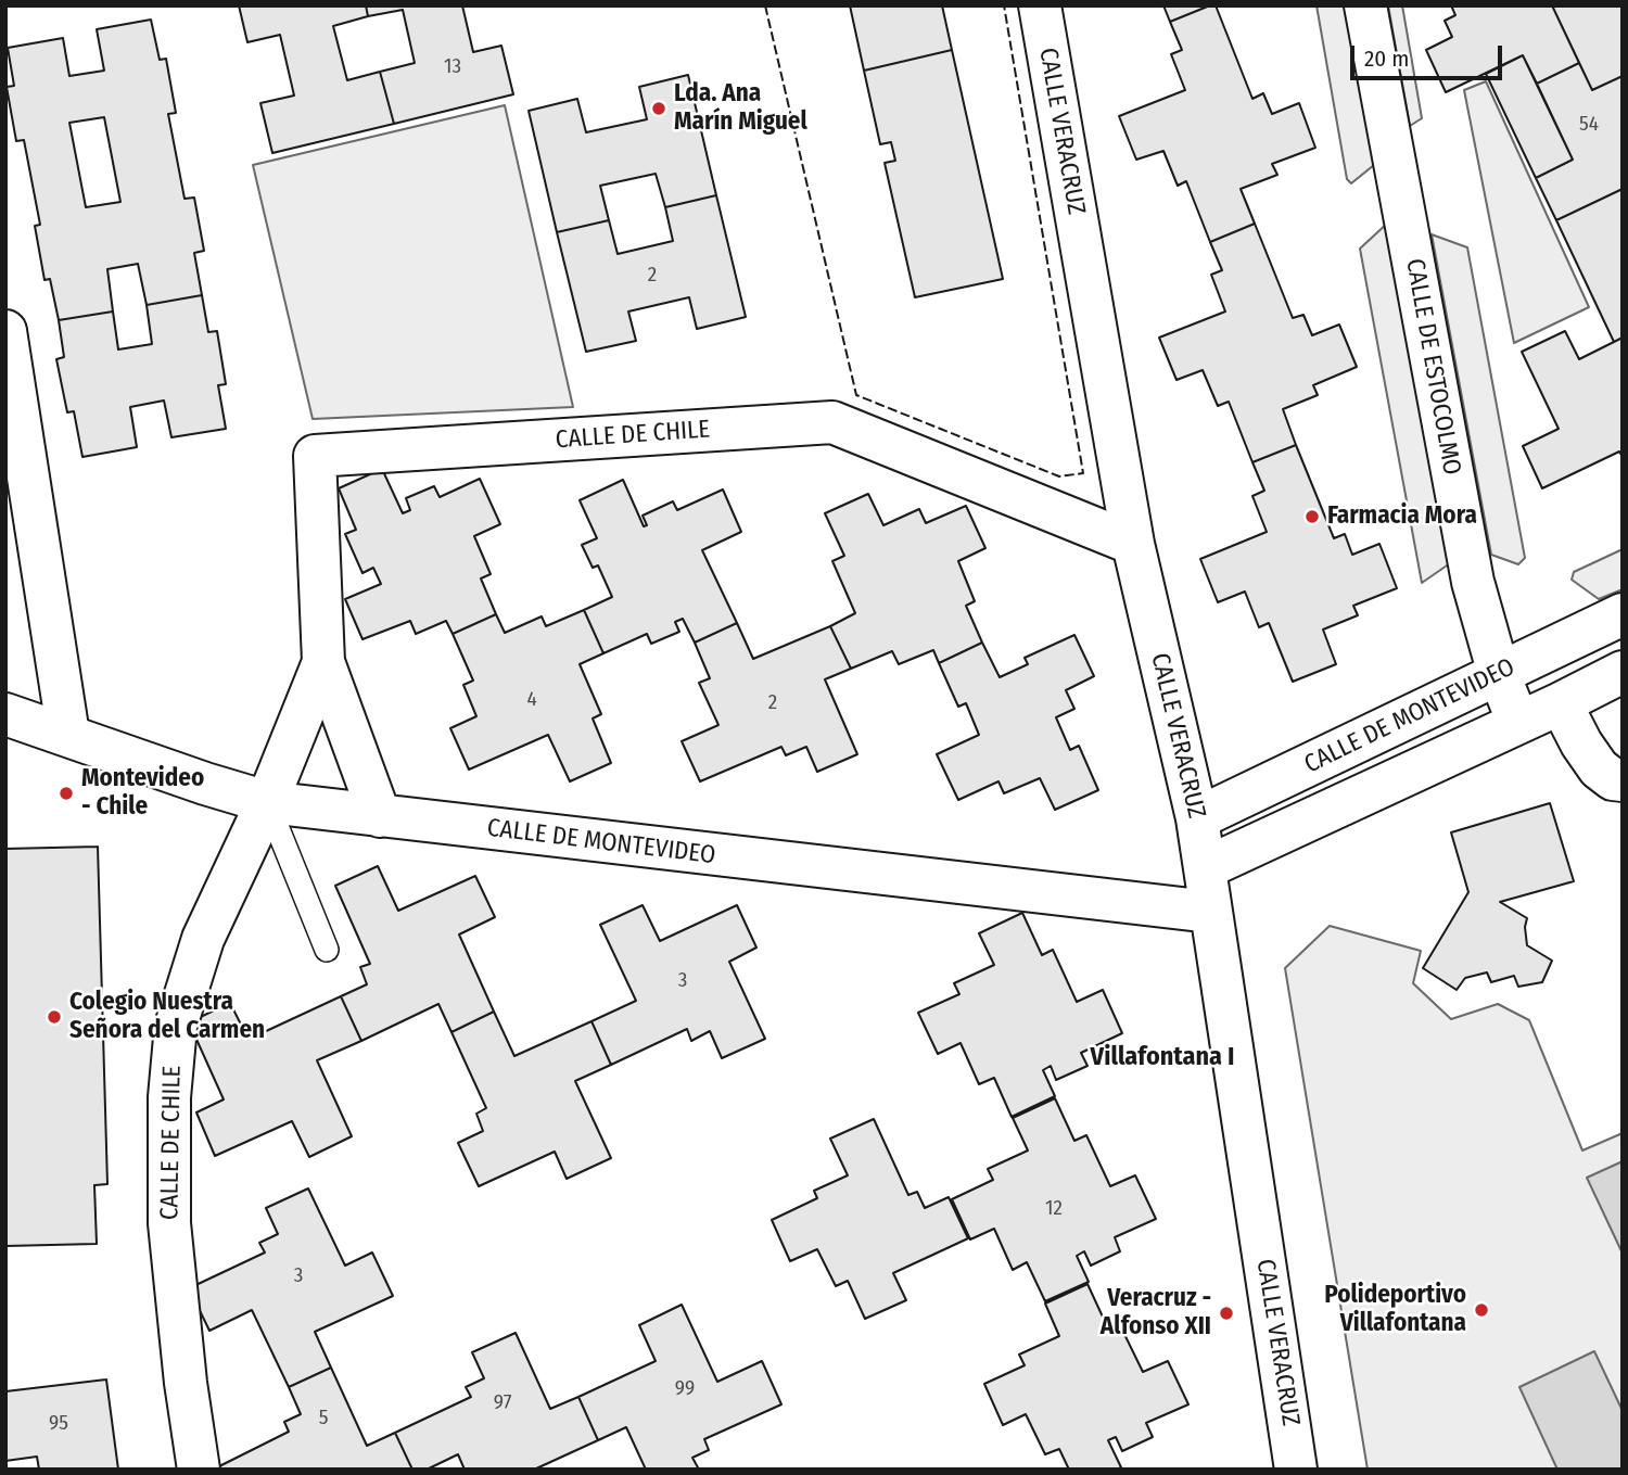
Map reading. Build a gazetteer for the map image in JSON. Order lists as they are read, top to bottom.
{
  "streets": {
    "street": [
      "CALLE VERACRUZ",
      "CALLE DE ESTOCOLMO",
      "CALLE DE CHILE",
      "CALLE DE MONTEVIDEO"
    ]
  },
  "crossings": [
    ["CALLE VERACRUZ", "CALLE DE CHILE"],
    ["CALLE VERACRUZ", "CALLE DE MONTEVIDEO"],
    ["CALLE DE ESTOCOLMO", "CALLE DE MONTEVIDEO"],
    ["CALLE DE CHILE", "CALLE DE MONTEVIDEO"]
  ],
  "districts": ["Villafontana I"],
  "places": [
    "Lda. Ana Marín Miguel",
    "Farmacia Mora",
    "Montevideo - Chile",
    "Colegio Nuestra Señora del Carmen",
    "Polideportivo Villafontana",
    "Veracruz - Alfonso XII"
  ],
  "house_numbers": [
    "13",
    "54",
    "2",
    "4",
    "2",
    "3",
    "12",
    "3",
    "99",
    "97",
    "5",
    "95"
  ],
  "scale_bar": "20 m"
}
